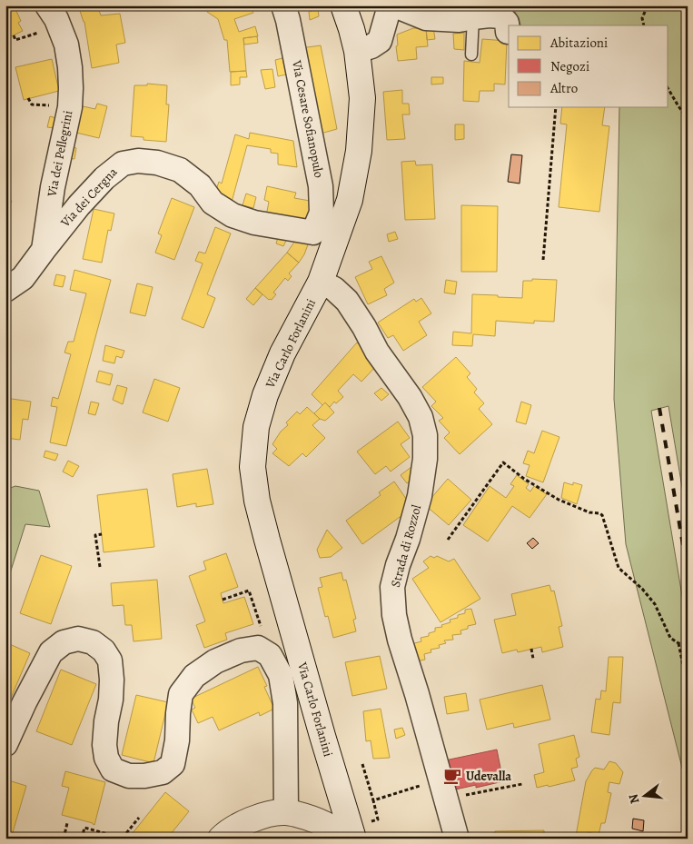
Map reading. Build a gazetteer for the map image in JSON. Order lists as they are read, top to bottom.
{
  "streets": {
    "main road": ["Via Carlo Forlanini"],
    "street": [
      "Via Cesare Sofianopulo",
      "Via dei Pellegrini",
      "Via dei Cergna",
      "Strada di Rozzol"
    ]
  },
  "crossings": [
    ["Via Cesare Sofianopulo", "Via dei Cergna"],
    ["Via dei Pellegrini", "Via dei Cergna"],
    ["Via Carlo Forlanini", "Strada di Rozzol"]
  ],
  "places": {
    "cafe": ["Udevalla"]
  },
  "legend": ["Abitazioni", "Negozi", "Altro"],
  "north": "left"
}
